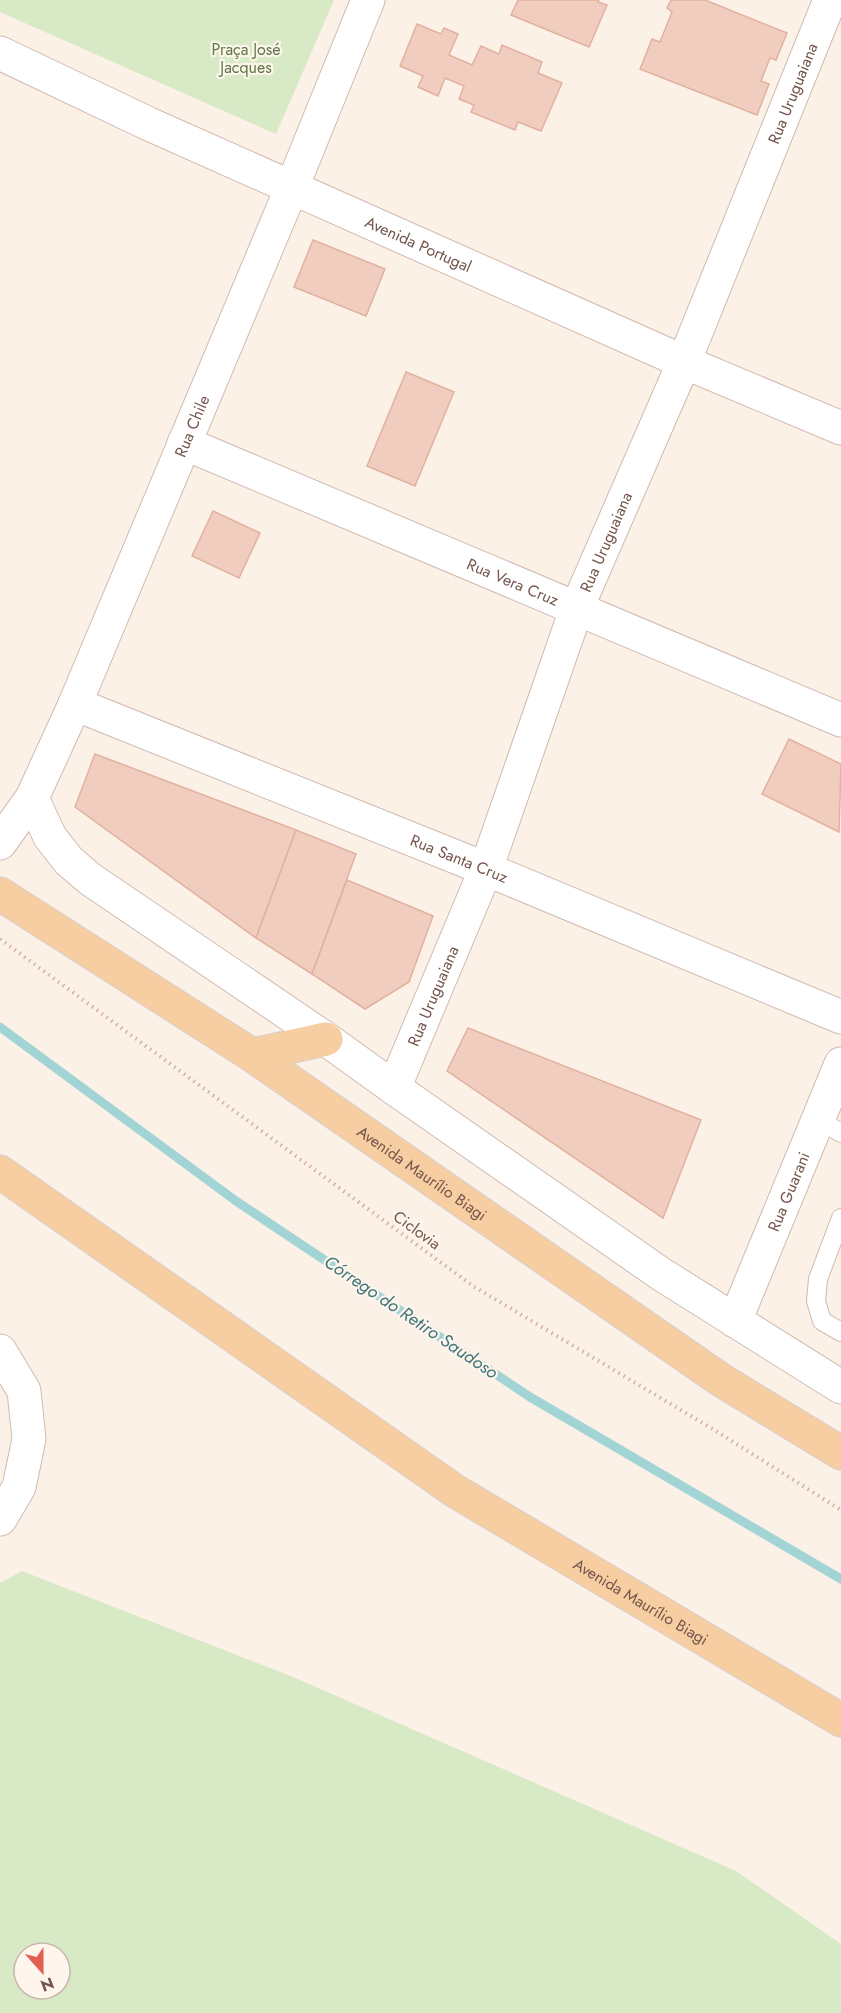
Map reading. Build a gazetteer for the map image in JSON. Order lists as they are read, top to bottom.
{
  "streets": {
    "main road": ["Avenida Maurílio Biagi"],
    "street": [
      "Rua Uruguaiana",
      "Avenida Portugal",
      "Rua Chile",
      "Rua Vera Cruz",
      "Rua Santa Cruz",
      "Rua Guarani"
    ],
    "path": ["Ciclovia"]
  },
  "crossings": [
    ["Rua Uruguaiana", "Avenida Portugal"],
    ["Rua Uruguaiana", "Rua Vera Cruz"],
    ["Rua Uruguaiana", "Rua Santa Cruz"],
    ["Avenida Portugal", "Rua Chile"],
    ["Rua Chile", "Rua Vera Cruz"],
    ["Rua Chile", "Rua Santa Cruz"]
  ],
  "water": ["Córrego do Retiro Saudoso"],
  "parks": ["Praça José Jacques"],
  "north": "bottom"
}
